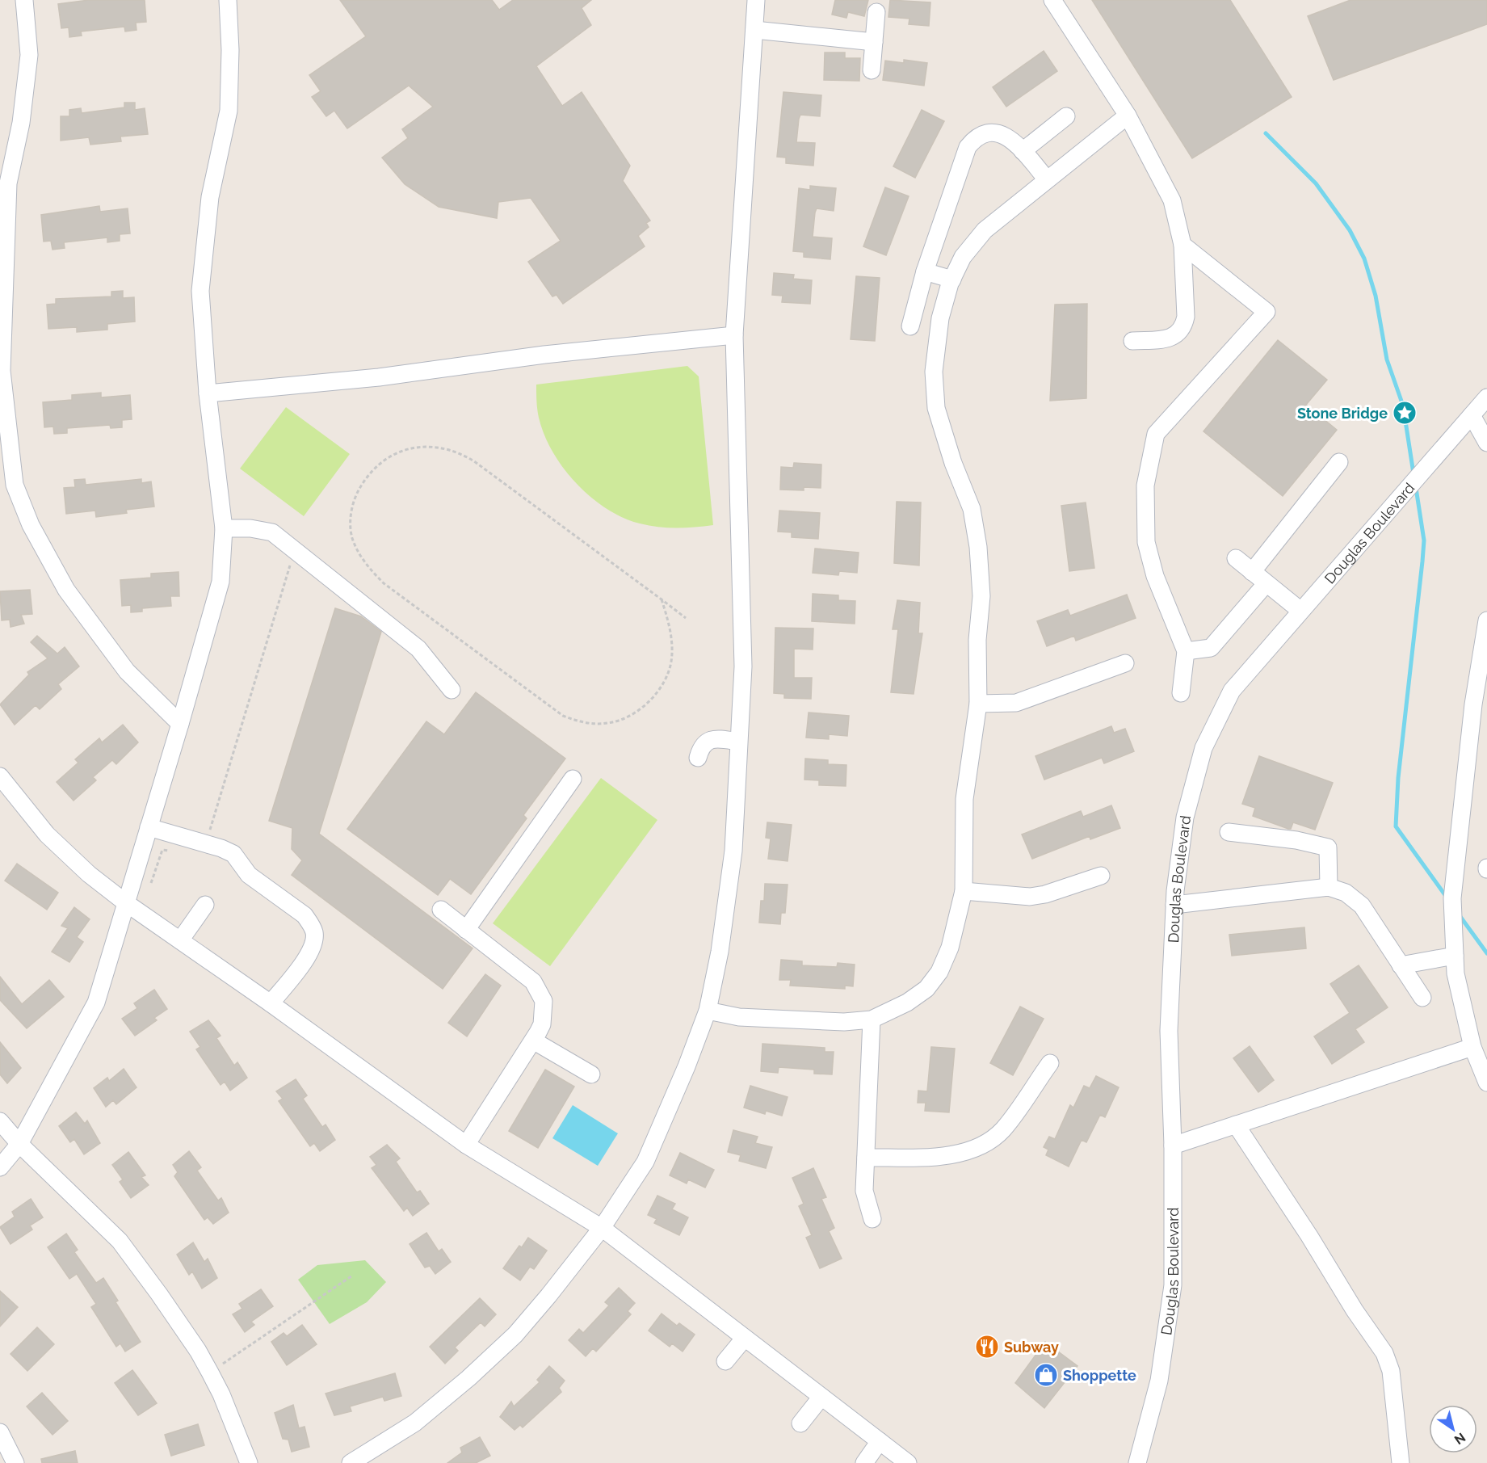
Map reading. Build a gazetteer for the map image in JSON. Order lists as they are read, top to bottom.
{
  "streets": {
    "street": ["Douglas Boulevard"]
  },
  "places": {
    "place": ["Stone Bridge"],
    "restaurant": ["Subway"],
    "shop": ["Shoppette"]
  },
  "north": "bottom right"
}
